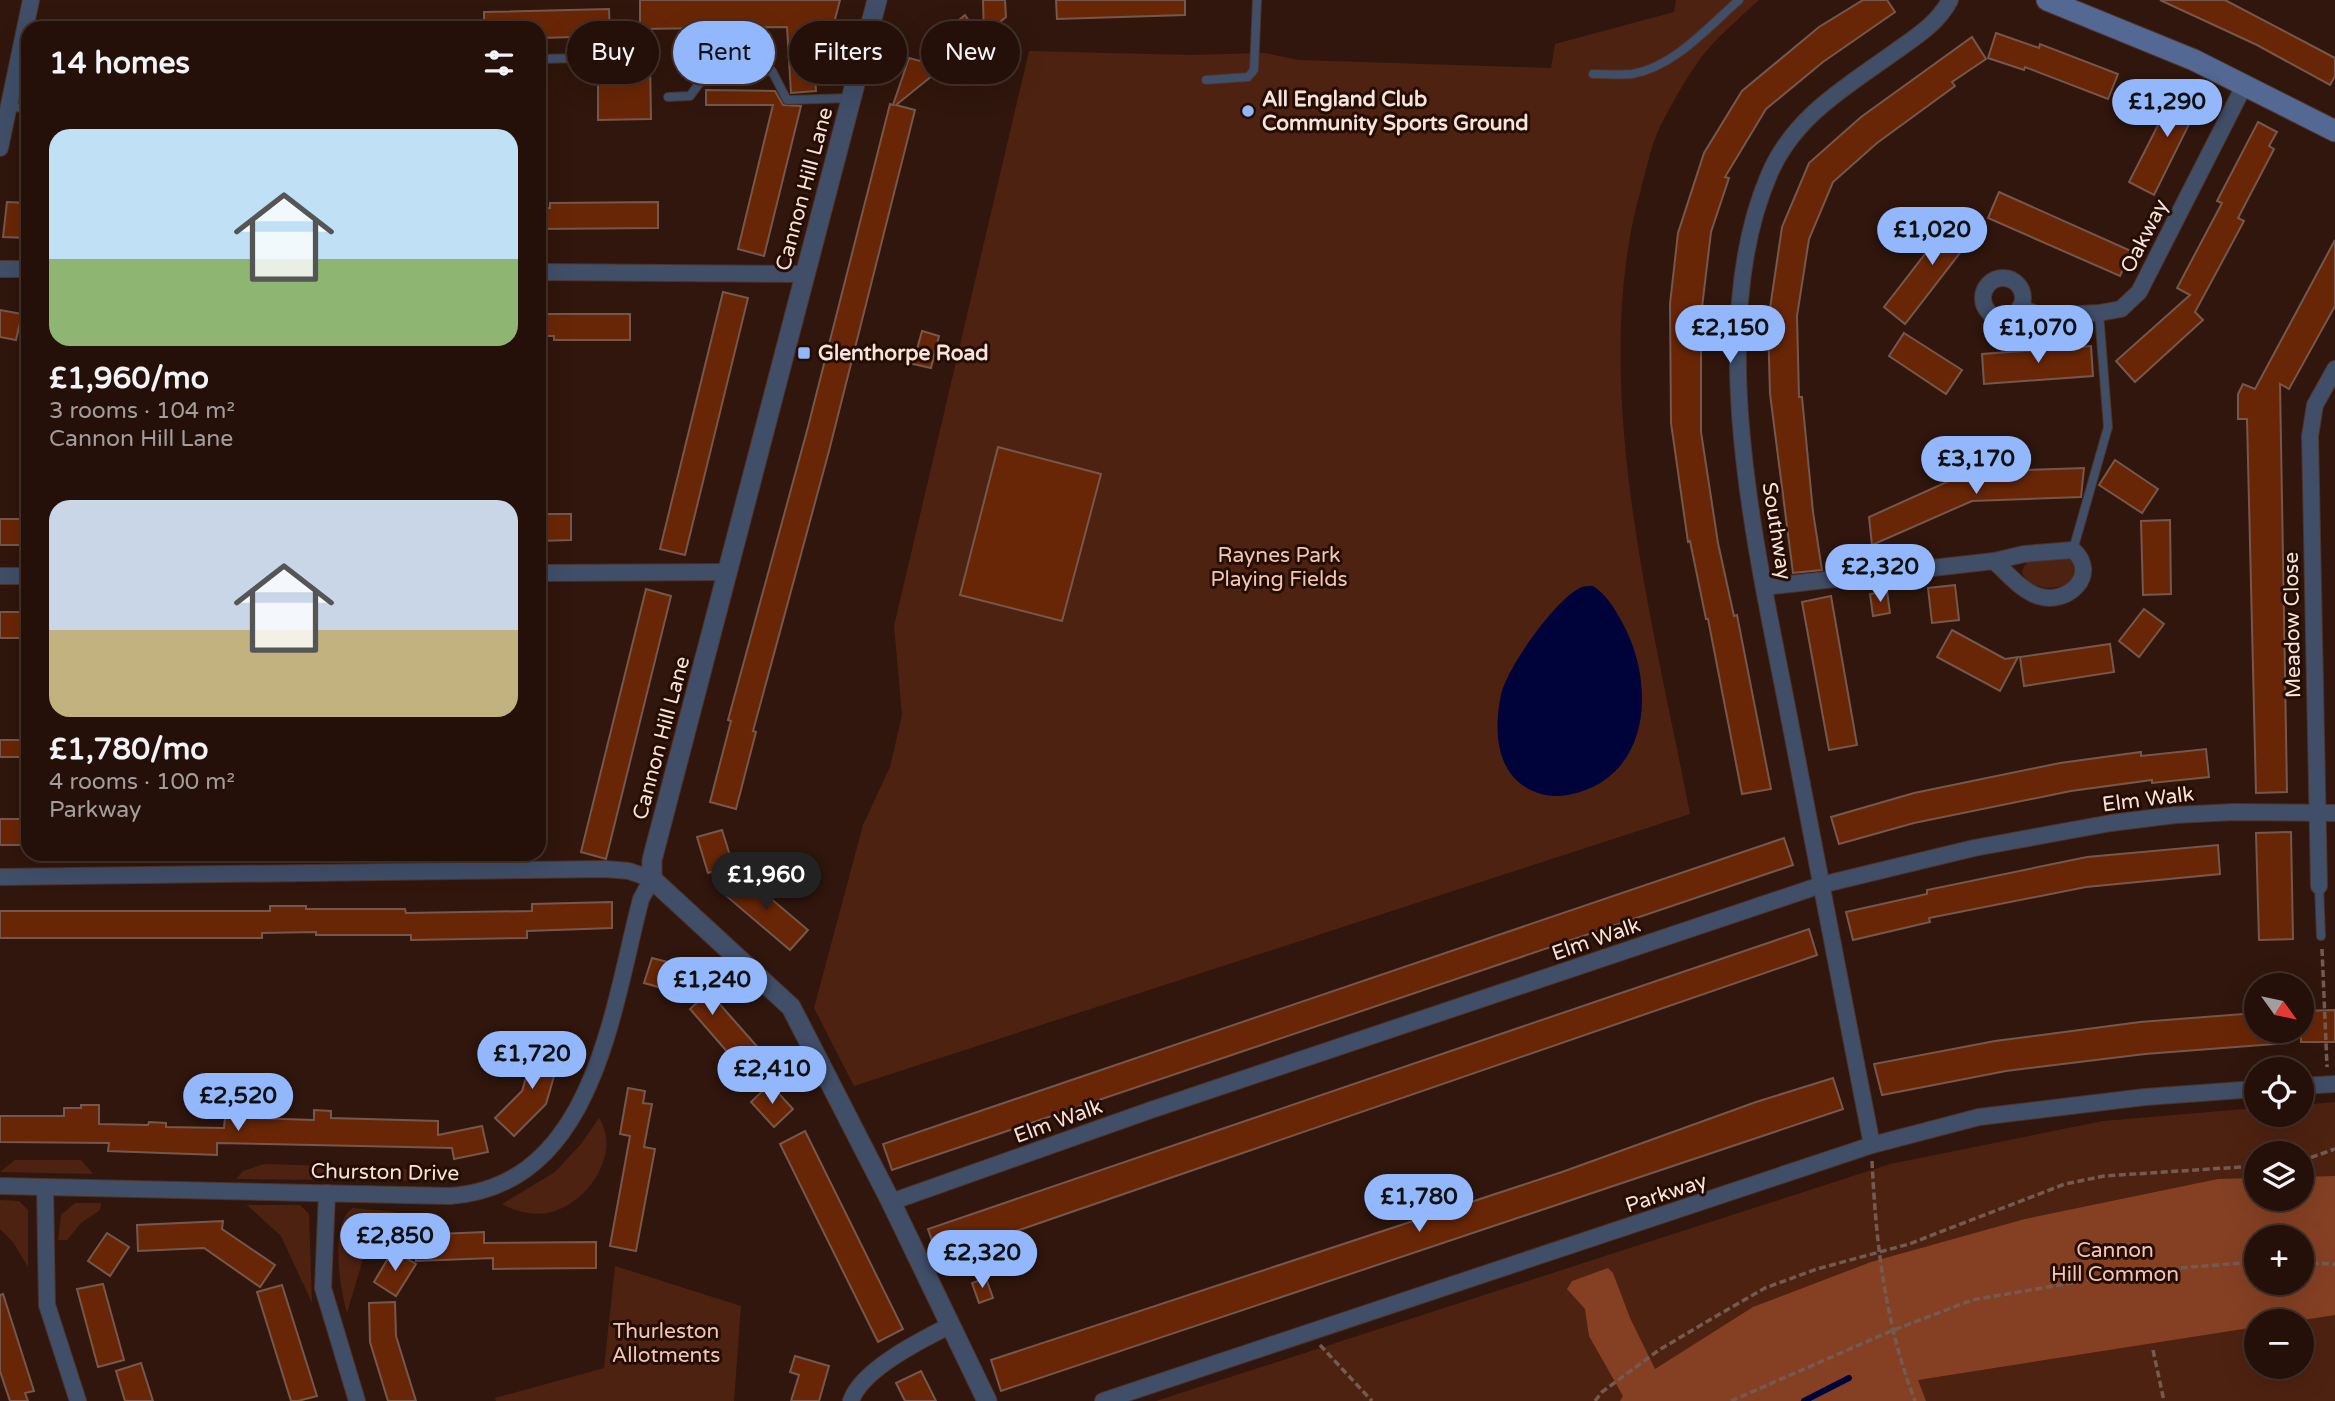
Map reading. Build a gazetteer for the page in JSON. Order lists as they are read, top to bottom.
{
  "streets": {
    "street": [
      "Cannon Hill Lane",
      "Oakway",
      "Southway",
      "Meadow Close",
      "Elm Walk",
      "Churston Drive",
      "Parkway"
    ]
  },
  "crossings": [
    ["Cannon Hill Lane", "Churston Drive"],
    ["Southway", "Elm Walk"],
    ["Southway", "Parkway"],
    ["Meadow Close", "Elm Walk"]
  ],
  "parks": ["Raynes Park Playing Fields", "Cannon Hill Common", "Thurleston Allotments"],
  "places": {
    "other": ["All England Club Community Sports Ground"],
    "transit": ["Glenthorpe Road"]
  },
  "north": "bottom right",
  "page": {
    "chip": [
      "Buy",
      "Rent",
      "Filters",
      "New"
    ],
    "heading": "14 homes",
    "price": [
      "£1,290",
      "£1,020",
      "£2,150",
      "£1,070",
      "£3,170",
      "£2,320",
      "£1,960",
      "£1,240",
      "£1,720",
      "£2,410",
      "£2,520",
      "£1,780",
      "£2,850",
      "£2,320"
    ],
    "list": [
      {
        "name": "£1,960/mo",
        "note": "3 rooms · 104 m² · Cannon Hill Lane"
      },
      {
        "name": "£1,780/mo",
        "note": "4 rooms · 100 m² · Parkway"
      }
    ],
    "map_buttons": ["+", "−"]
  }
}
